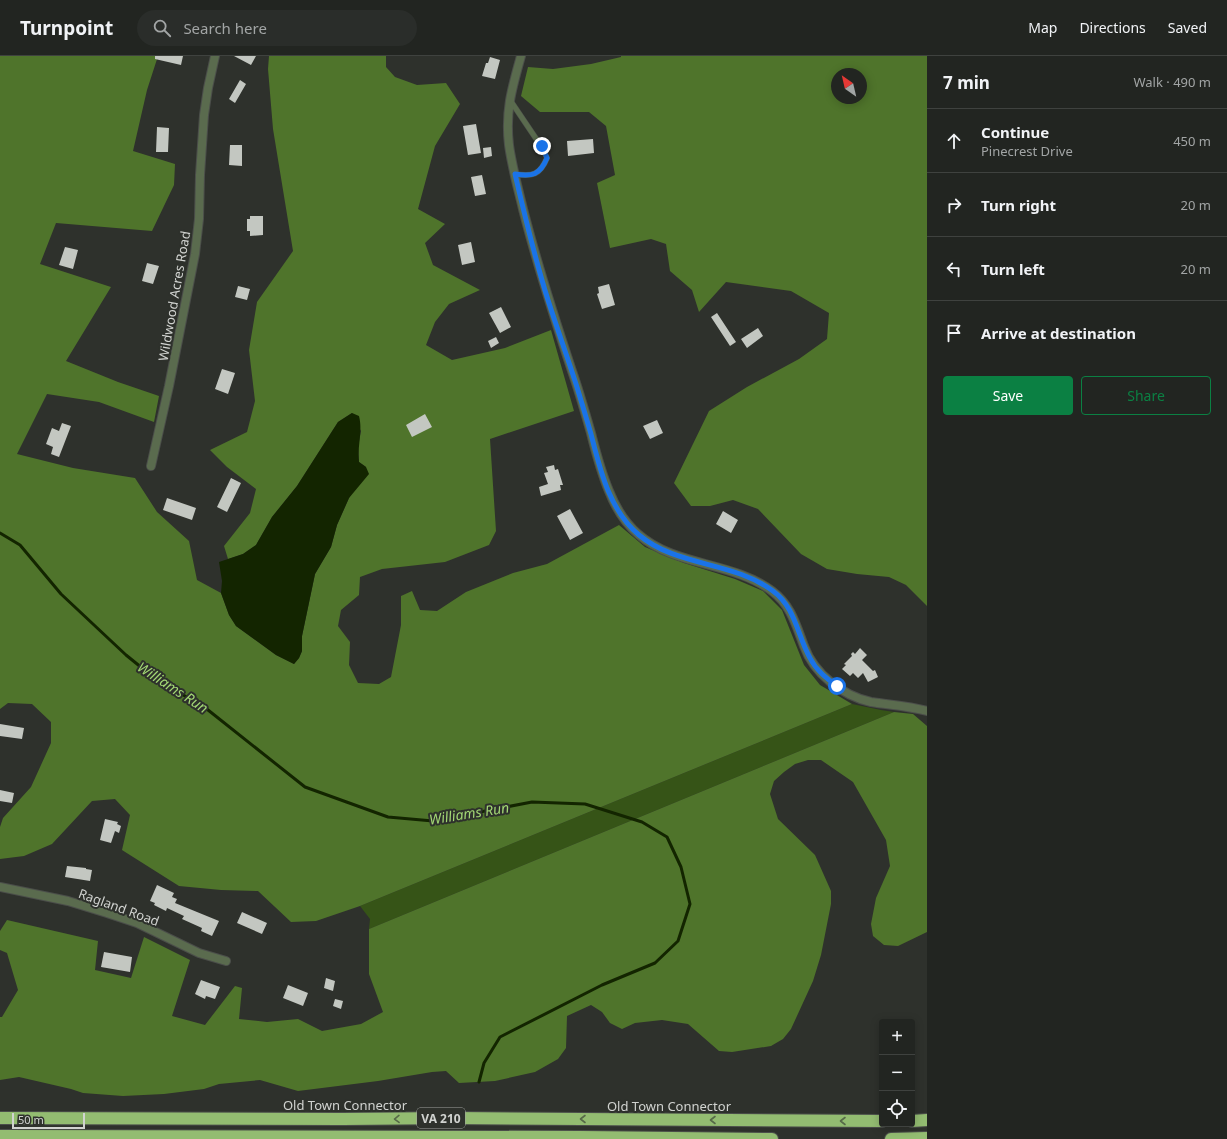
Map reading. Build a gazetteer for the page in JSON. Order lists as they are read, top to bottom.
{
  "streets": {
    "highway": ["Old Town Connector", "VA 210"],
    "street": ["Wildwood Acres Road", "Ragland Road"]
  },
  "water": ["Williams Run"],
  "scale_bar": "50 m",
  "north": "top left",
  "page": {
    "header": "Turnpoint",
    "search": "Search here",
    "nav": ["Map", "Directions", "Saved"],
    "heading": ["7 min", "Walk · 490 m"],
    "list": [
      ["Continue", "Pinecrest Drive", "450 m"],
      ["Turn right", "20 m"],
      ["Turn left", "20 m"],
      "Arrive at destination"
    ],
    "buttons": ["Save", "Share"],
    "map_buttons": ["+", "−"],
    "scale": "50 m"
  }
}
